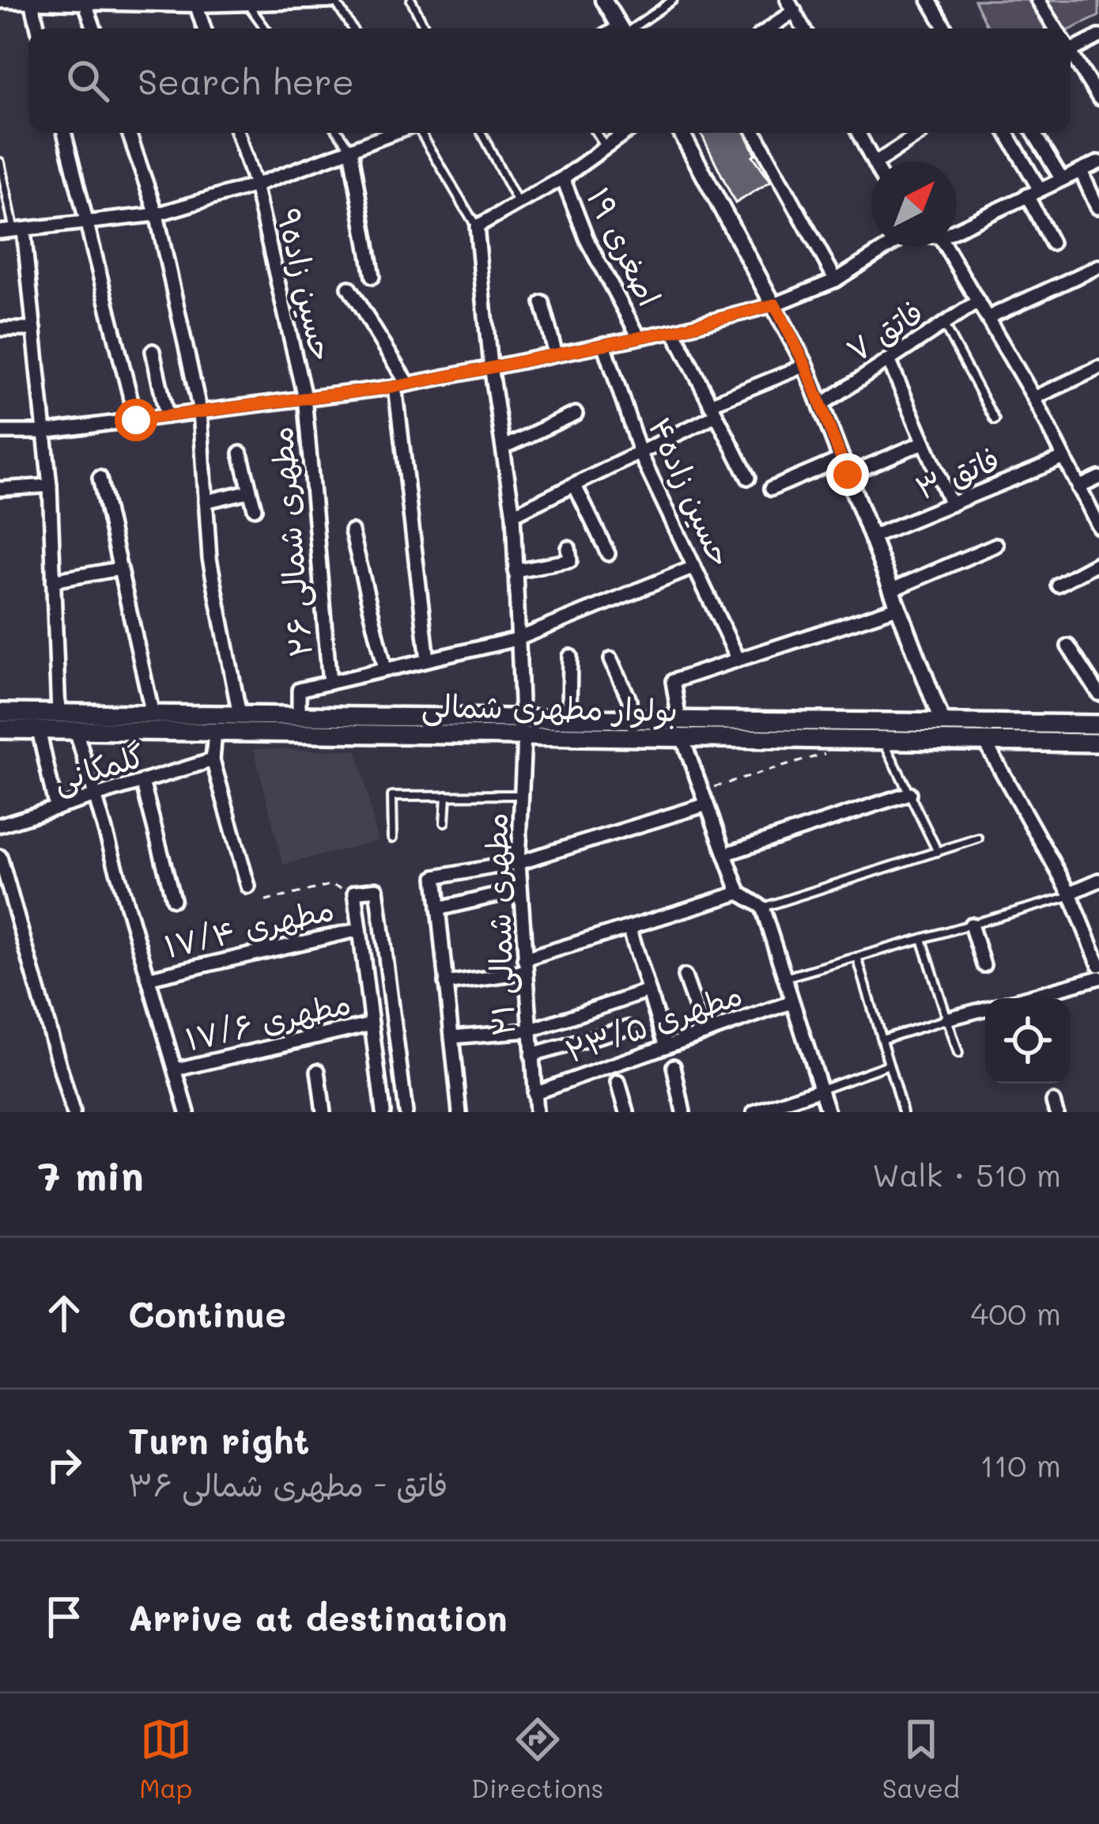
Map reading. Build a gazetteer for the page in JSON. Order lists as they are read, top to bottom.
{
  "streets": {
    "main road": ["بولوار مطهری شمالی"],
    "street": [
      "اصغری ۱۹",
      "حسین زاده۹",
      "فاتق ۷",
      "فاتق ۳",
      "حسین زاده۴",
      "مطهری شمالی ۲۶",
      "گلمکانی",
      "مطهری شمالی ۲۱",
      "مطهری ۱۷/۴",
      "مطهری ۱۷/۶",
      "مطهری ۲۳/۵"
    ]
  },
  "crossings": [
    ["حسین زاده۹", "مطهری شمالی ۲۶"],
    ["بولوار مطهری شمالی", "مطهری شمالی ۲۱"],
    ["مطهری شمالی ۲۱", "مطهری ۲۳/۵"]
  ],
  "north": "top right",
  "page": {
    "search": "Search here",
    "heading": ["7 min", "Walk · 510 m"],
    "list": [
      ["Continue", "400 m"],
      ["Turn right", "فاتق - مطهری شمالی ۳۶", "110 m"],
      "Arrive at destination"
    ],
    "nav": ["Map", "Directions", "Saved"]
  }
}
